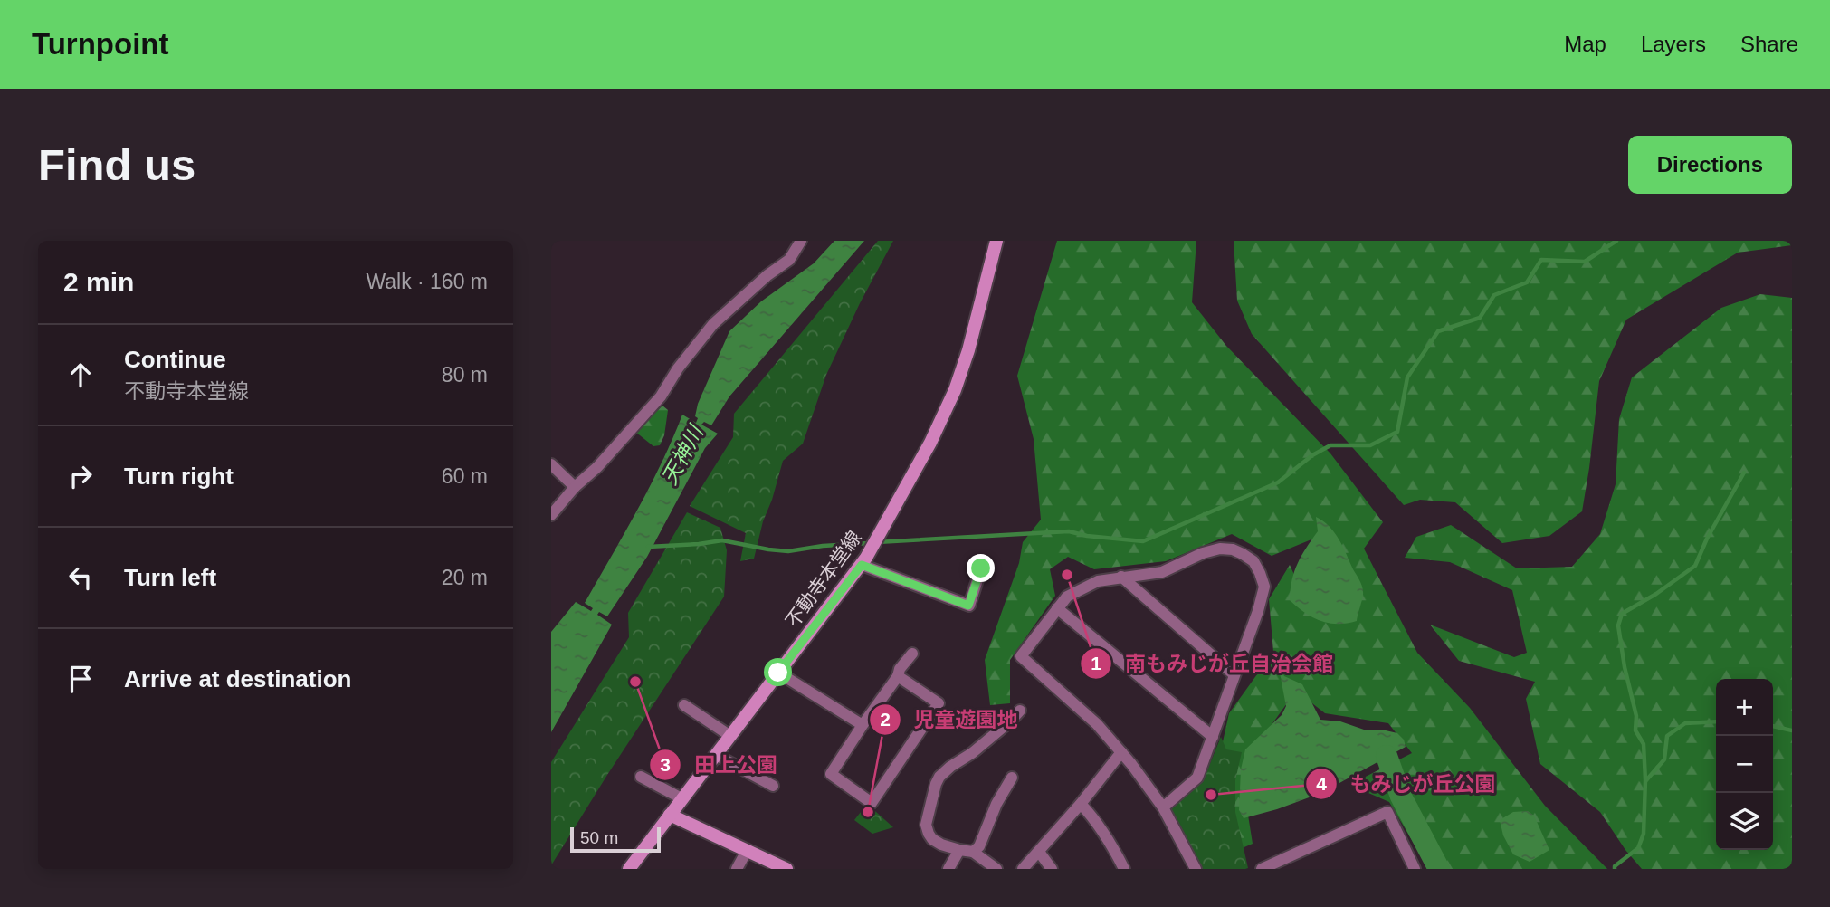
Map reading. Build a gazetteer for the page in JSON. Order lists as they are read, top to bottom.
{
  "streets": {
    "main road": ["不動寺本堂線"]
  },
  "water": ["天神川"],
  "places": [
    "南もみじが丘自治会館",
    "田上公園",
    "もみじが丘公園",
    "児童遊園地"
  ],
  "scale_bar": "50 m",
  "page": {
    "header": "Turnpoint",
    "nav": ["Map", "Layers", "Share"],
    "buttons": "Directions",
    "title": "Find us",
    "heading": ["2 min", "Walk · 160 m"],
    "list": [
      ["Continue", "不動寺本堂線", "80 m"],
      ["Turn right", "60 m"],
      ["Turn left", "20 m"],
      "Arrive at destination"
    ],
    "map_buttons": ["+", "−"],
    "scale": "50 m"
  }
}
